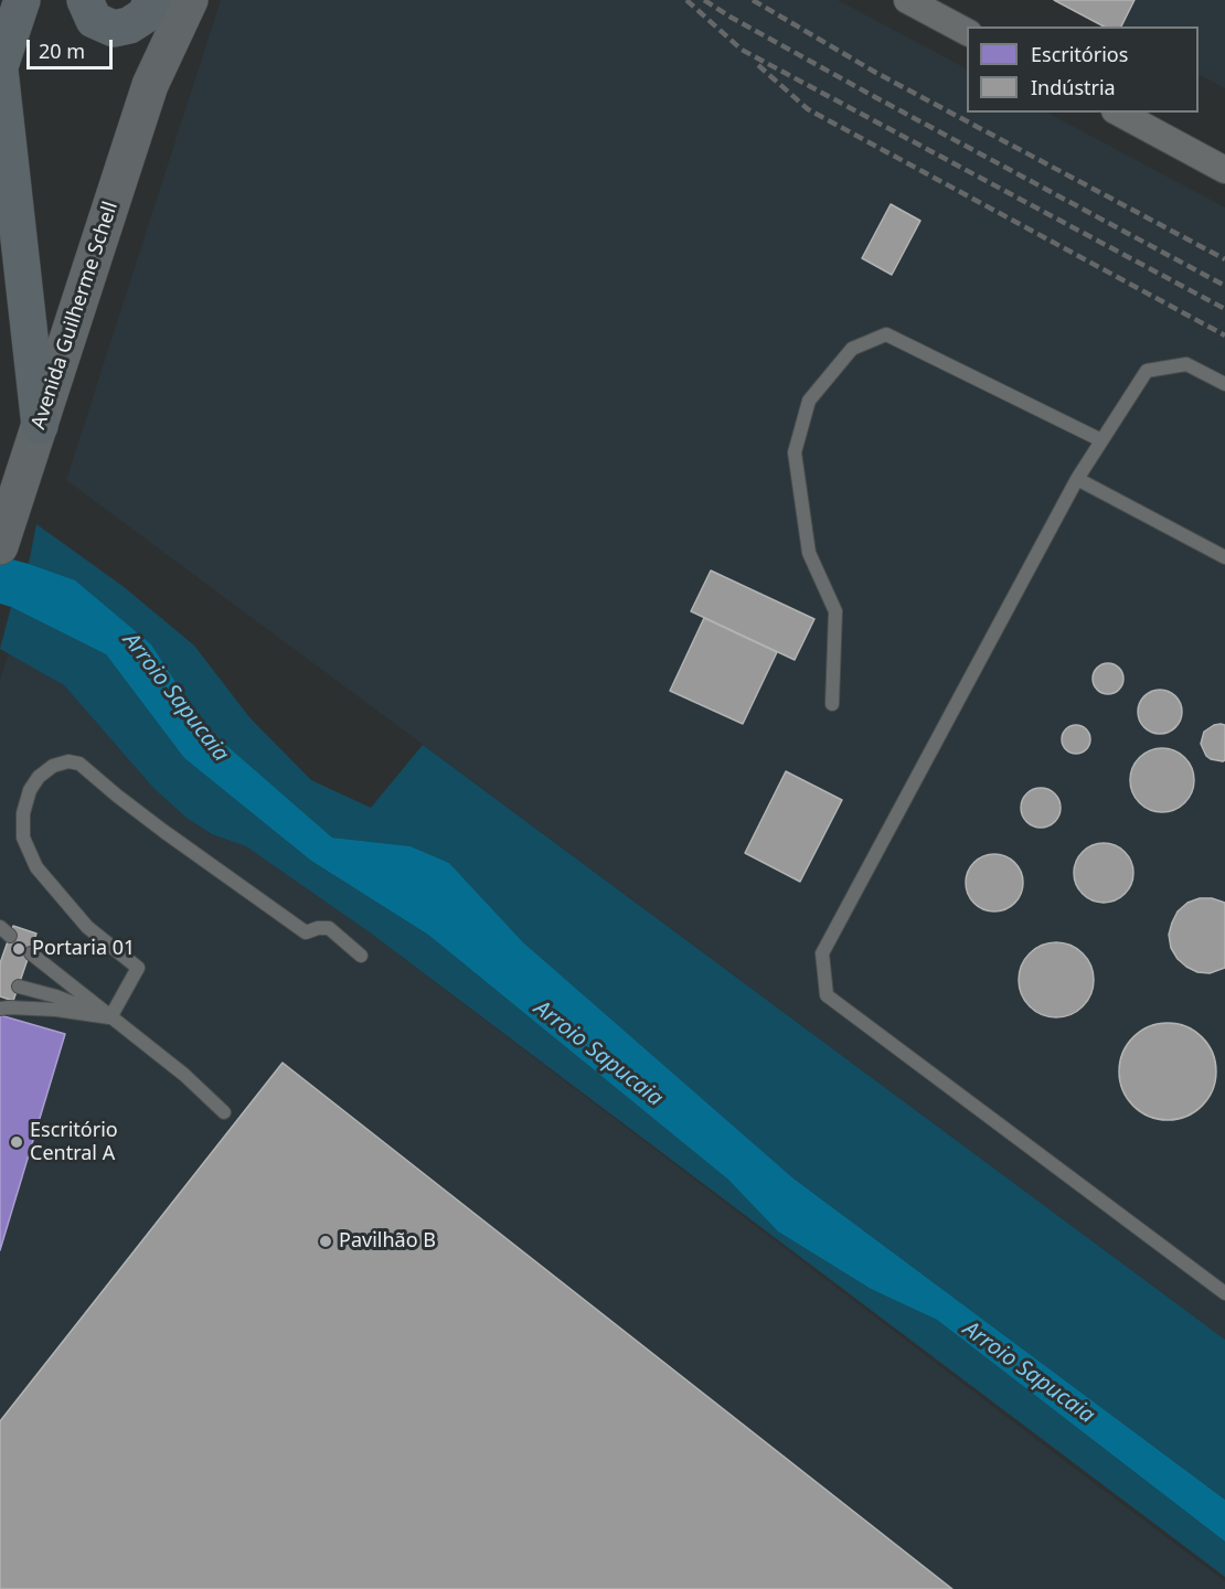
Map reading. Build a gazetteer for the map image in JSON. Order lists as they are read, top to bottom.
{
  "streets": {
    "main road": ["Avenida Guilherme Schell"]
  },
  "water": ["Arroio Sapucaia"],
  "places": ["Portaria 01", "Escritório Central A", "Pavilhão B"],
  "legend": ["Escritórios", "Indústria"],
  "scale_bar": "20 m"
}
